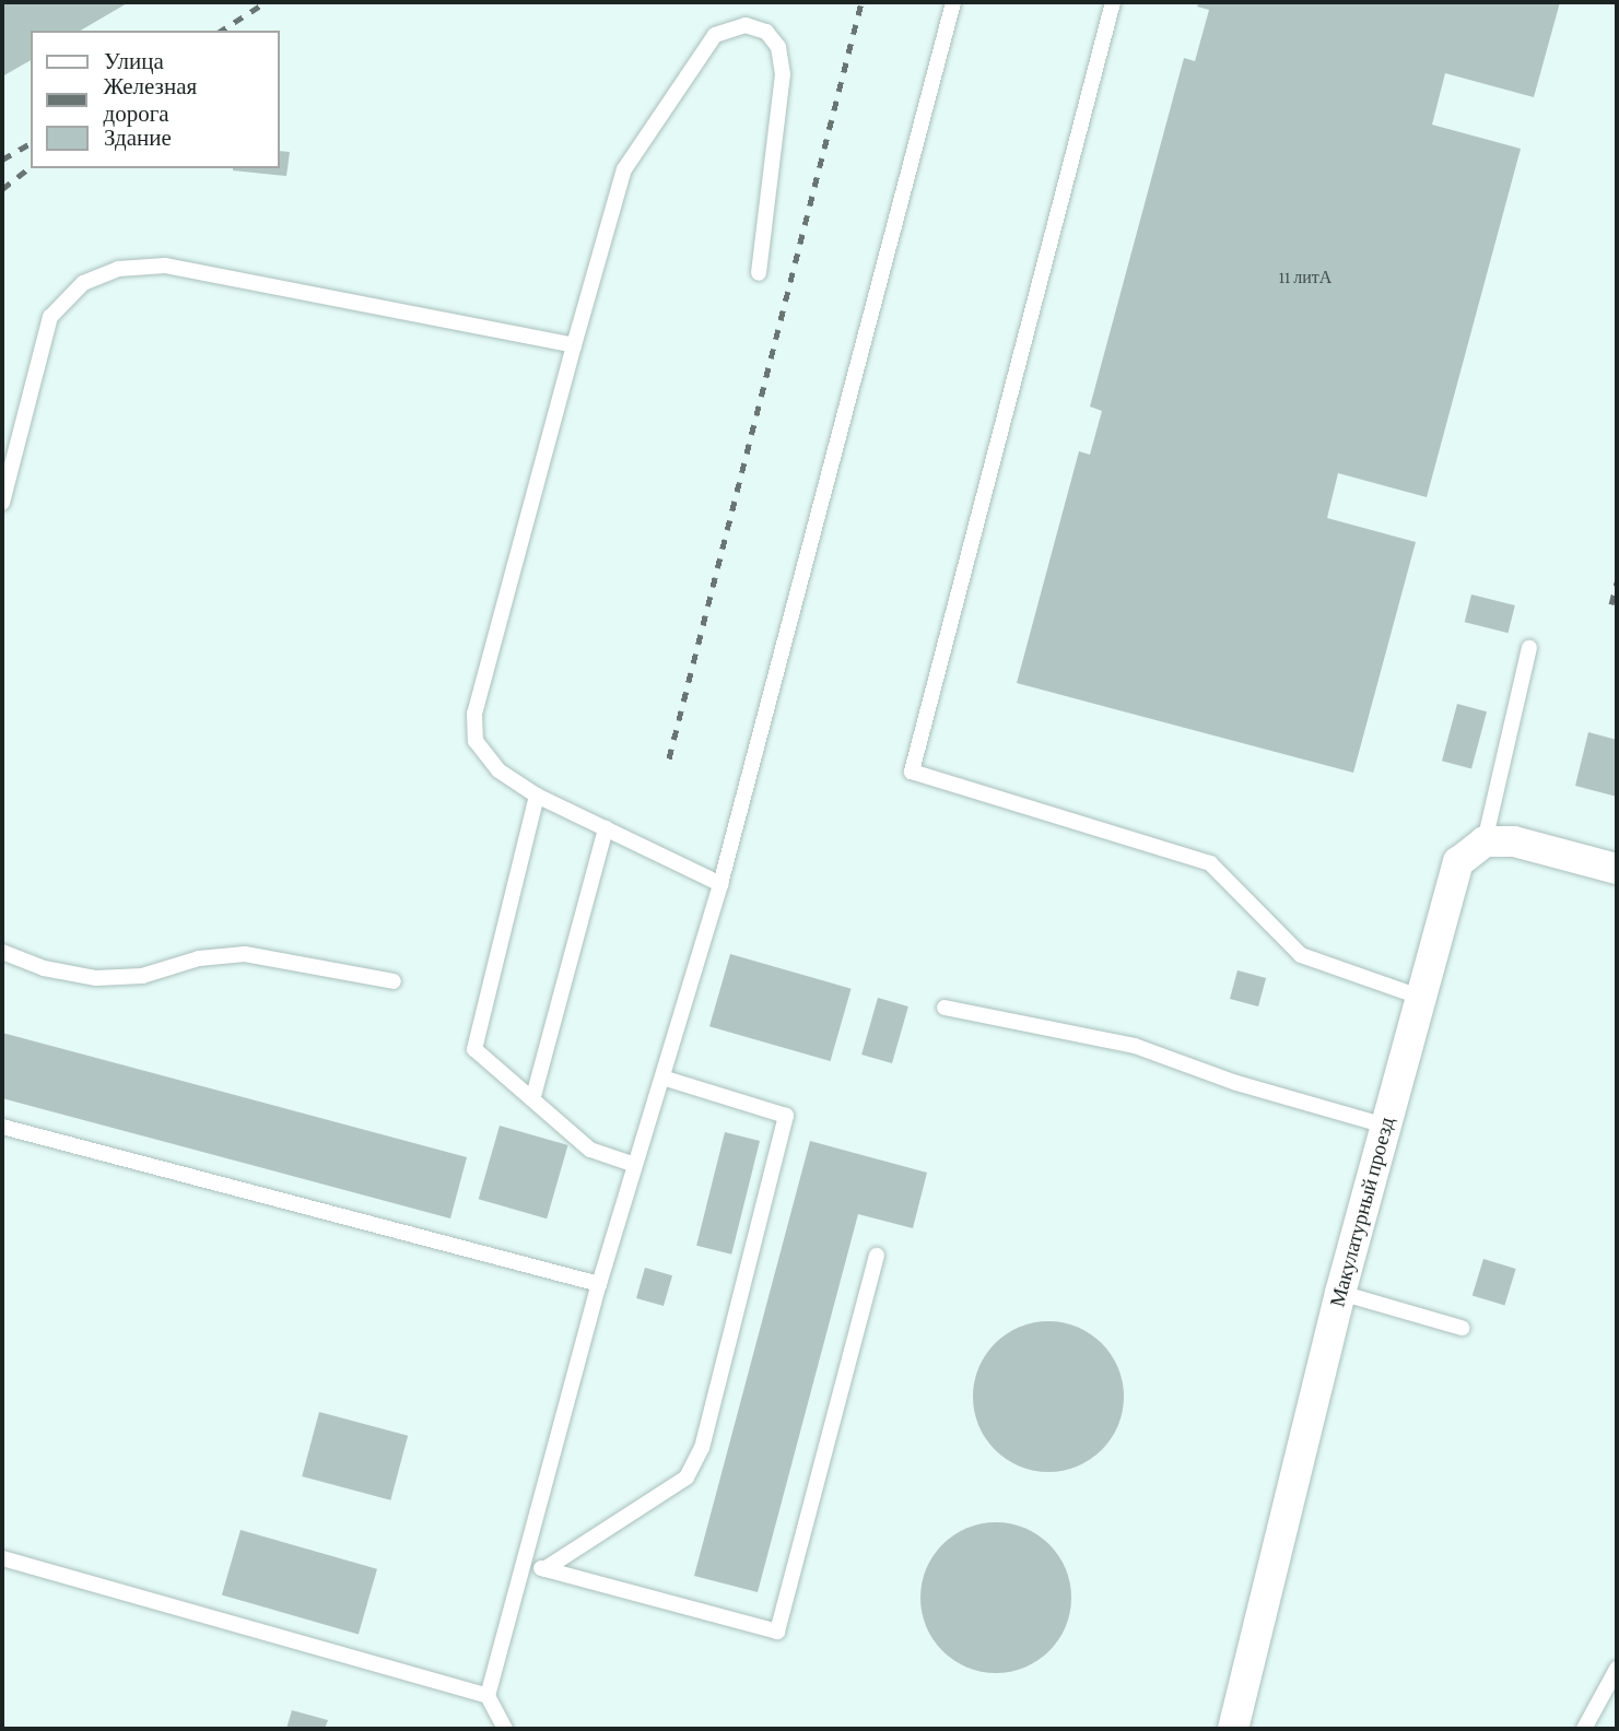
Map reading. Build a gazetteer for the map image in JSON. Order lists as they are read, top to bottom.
{
  "streets": {
    "street": ["Макулатурный проезд"]
  },
  "house_numbers": ["11 литА"],
  "legend": ["Улица", "Железная дорога", "Здание"]
}
